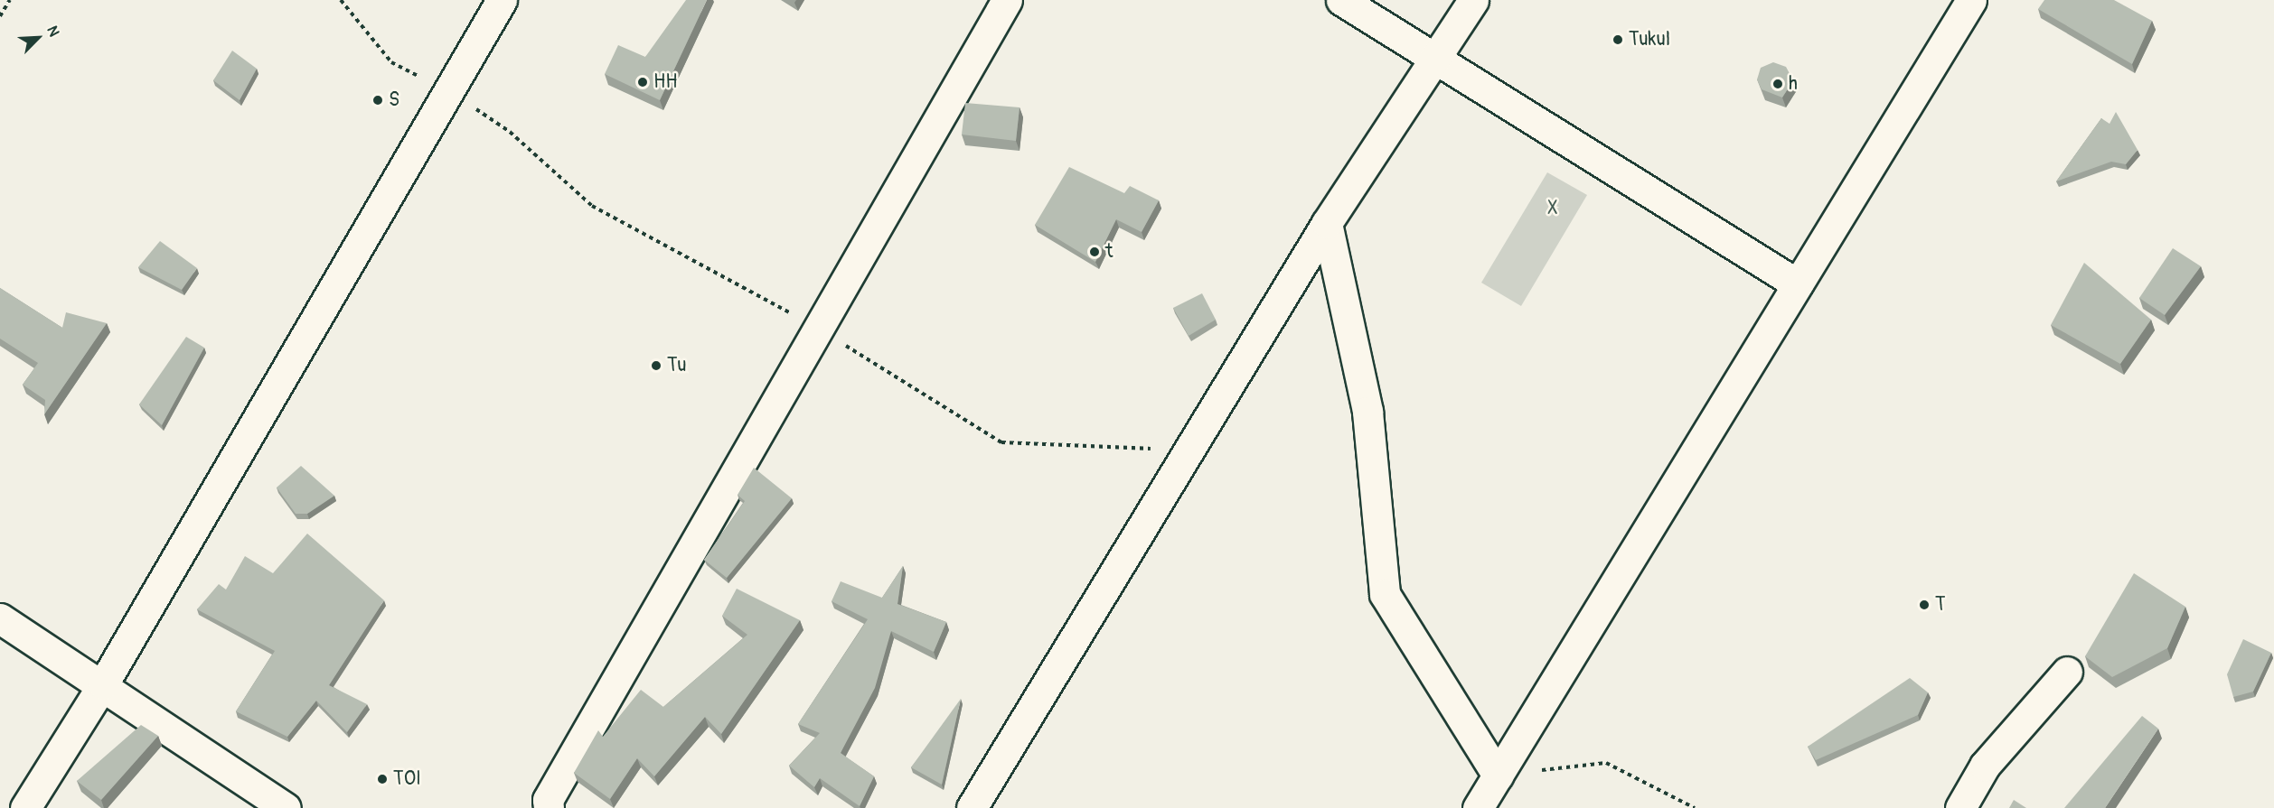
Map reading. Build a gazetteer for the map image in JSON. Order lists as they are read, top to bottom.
{
  "parks": ["X"],
  "places": [
    "Tukul",
    "HH",
    "h",
    "S",
    "t",
    "Tu",
    "T",
    "TOI"
  ],
  "north": "top right"
}
